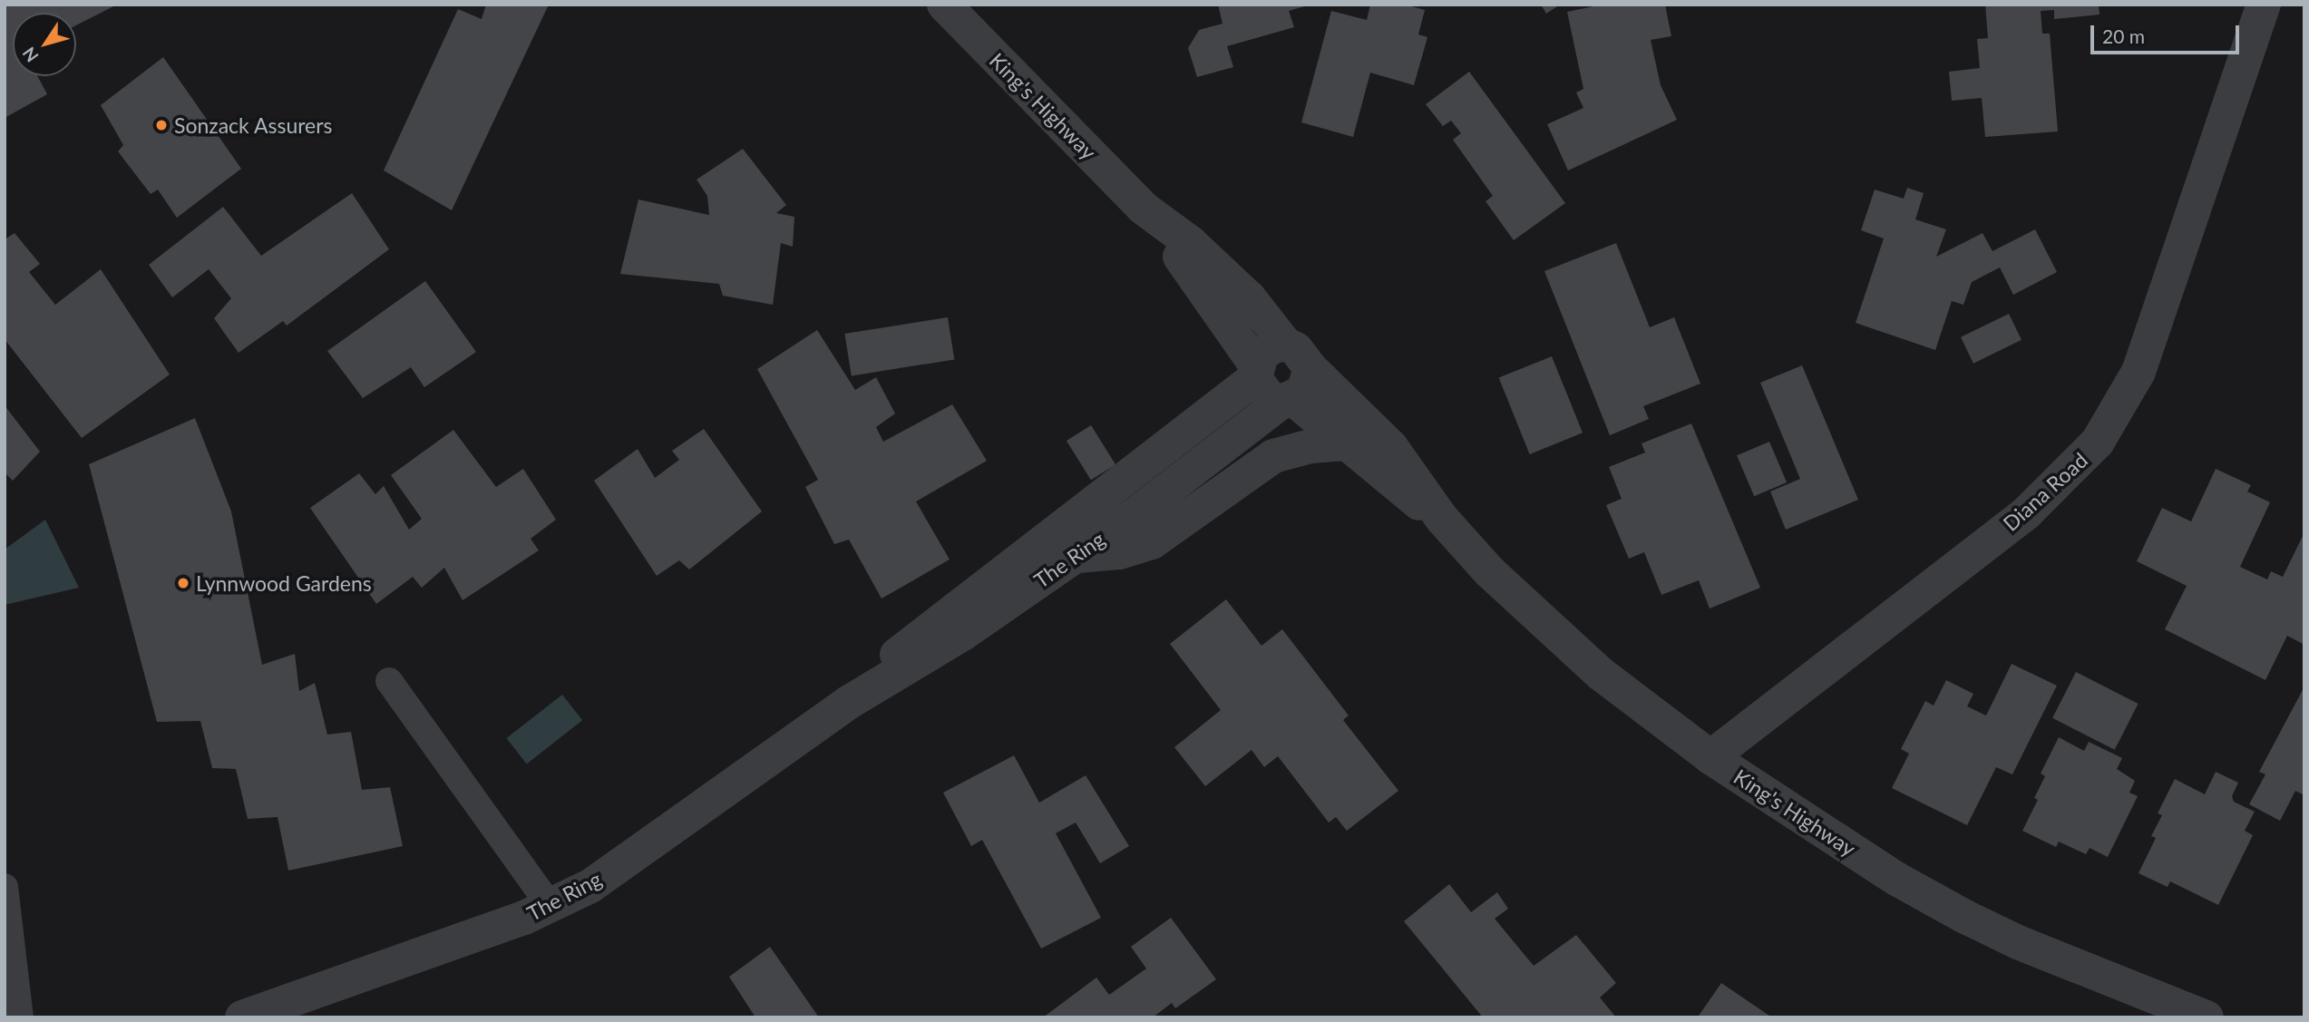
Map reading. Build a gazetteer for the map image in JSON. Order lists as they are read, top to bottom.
{
  "streets": {
    "street": ["King's Highway", "Diana Road", "The Ring"]
  },
  "crossings": [
    ["King's Highway", "Diana Road"],
    ["King's Highway", "The Ring"]
  ],
  "places": ["Sonzack Assurers", "Lynnwood Gardens"],
  "scale_bar": "20 m",
  "north": "bottom left"
}
